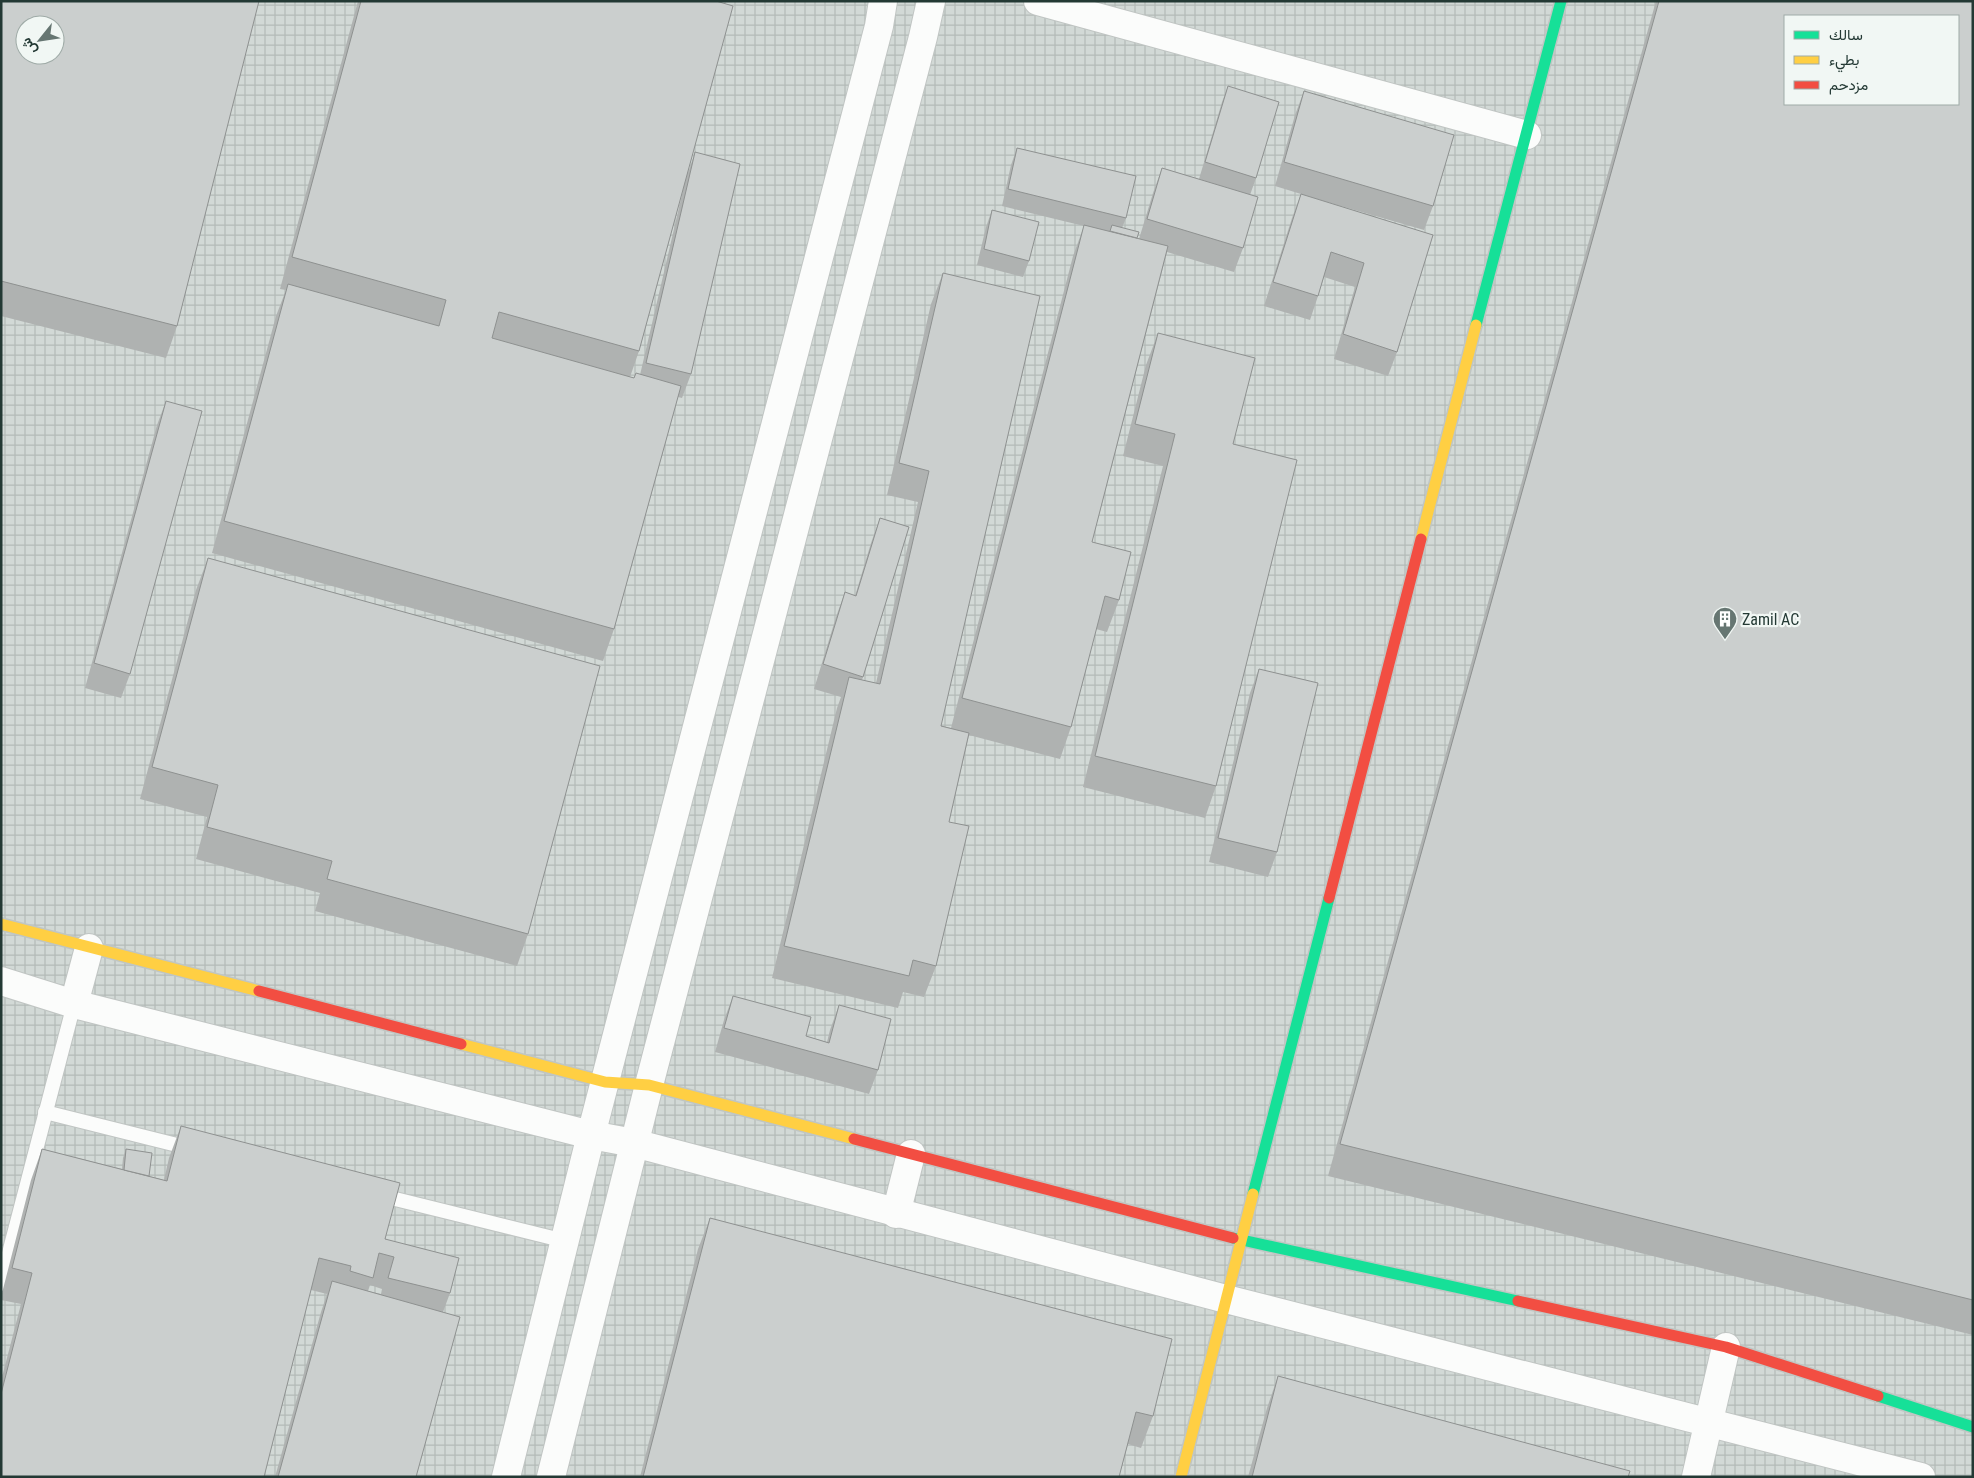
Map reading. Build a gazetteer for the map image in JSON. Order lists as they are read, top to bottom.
{
  "places": {
    "building": ["Zamil AC"]
  },
  "legend": ["سالك", "بطيء", "مزدحم"],
  "north": "bottom left"
}
